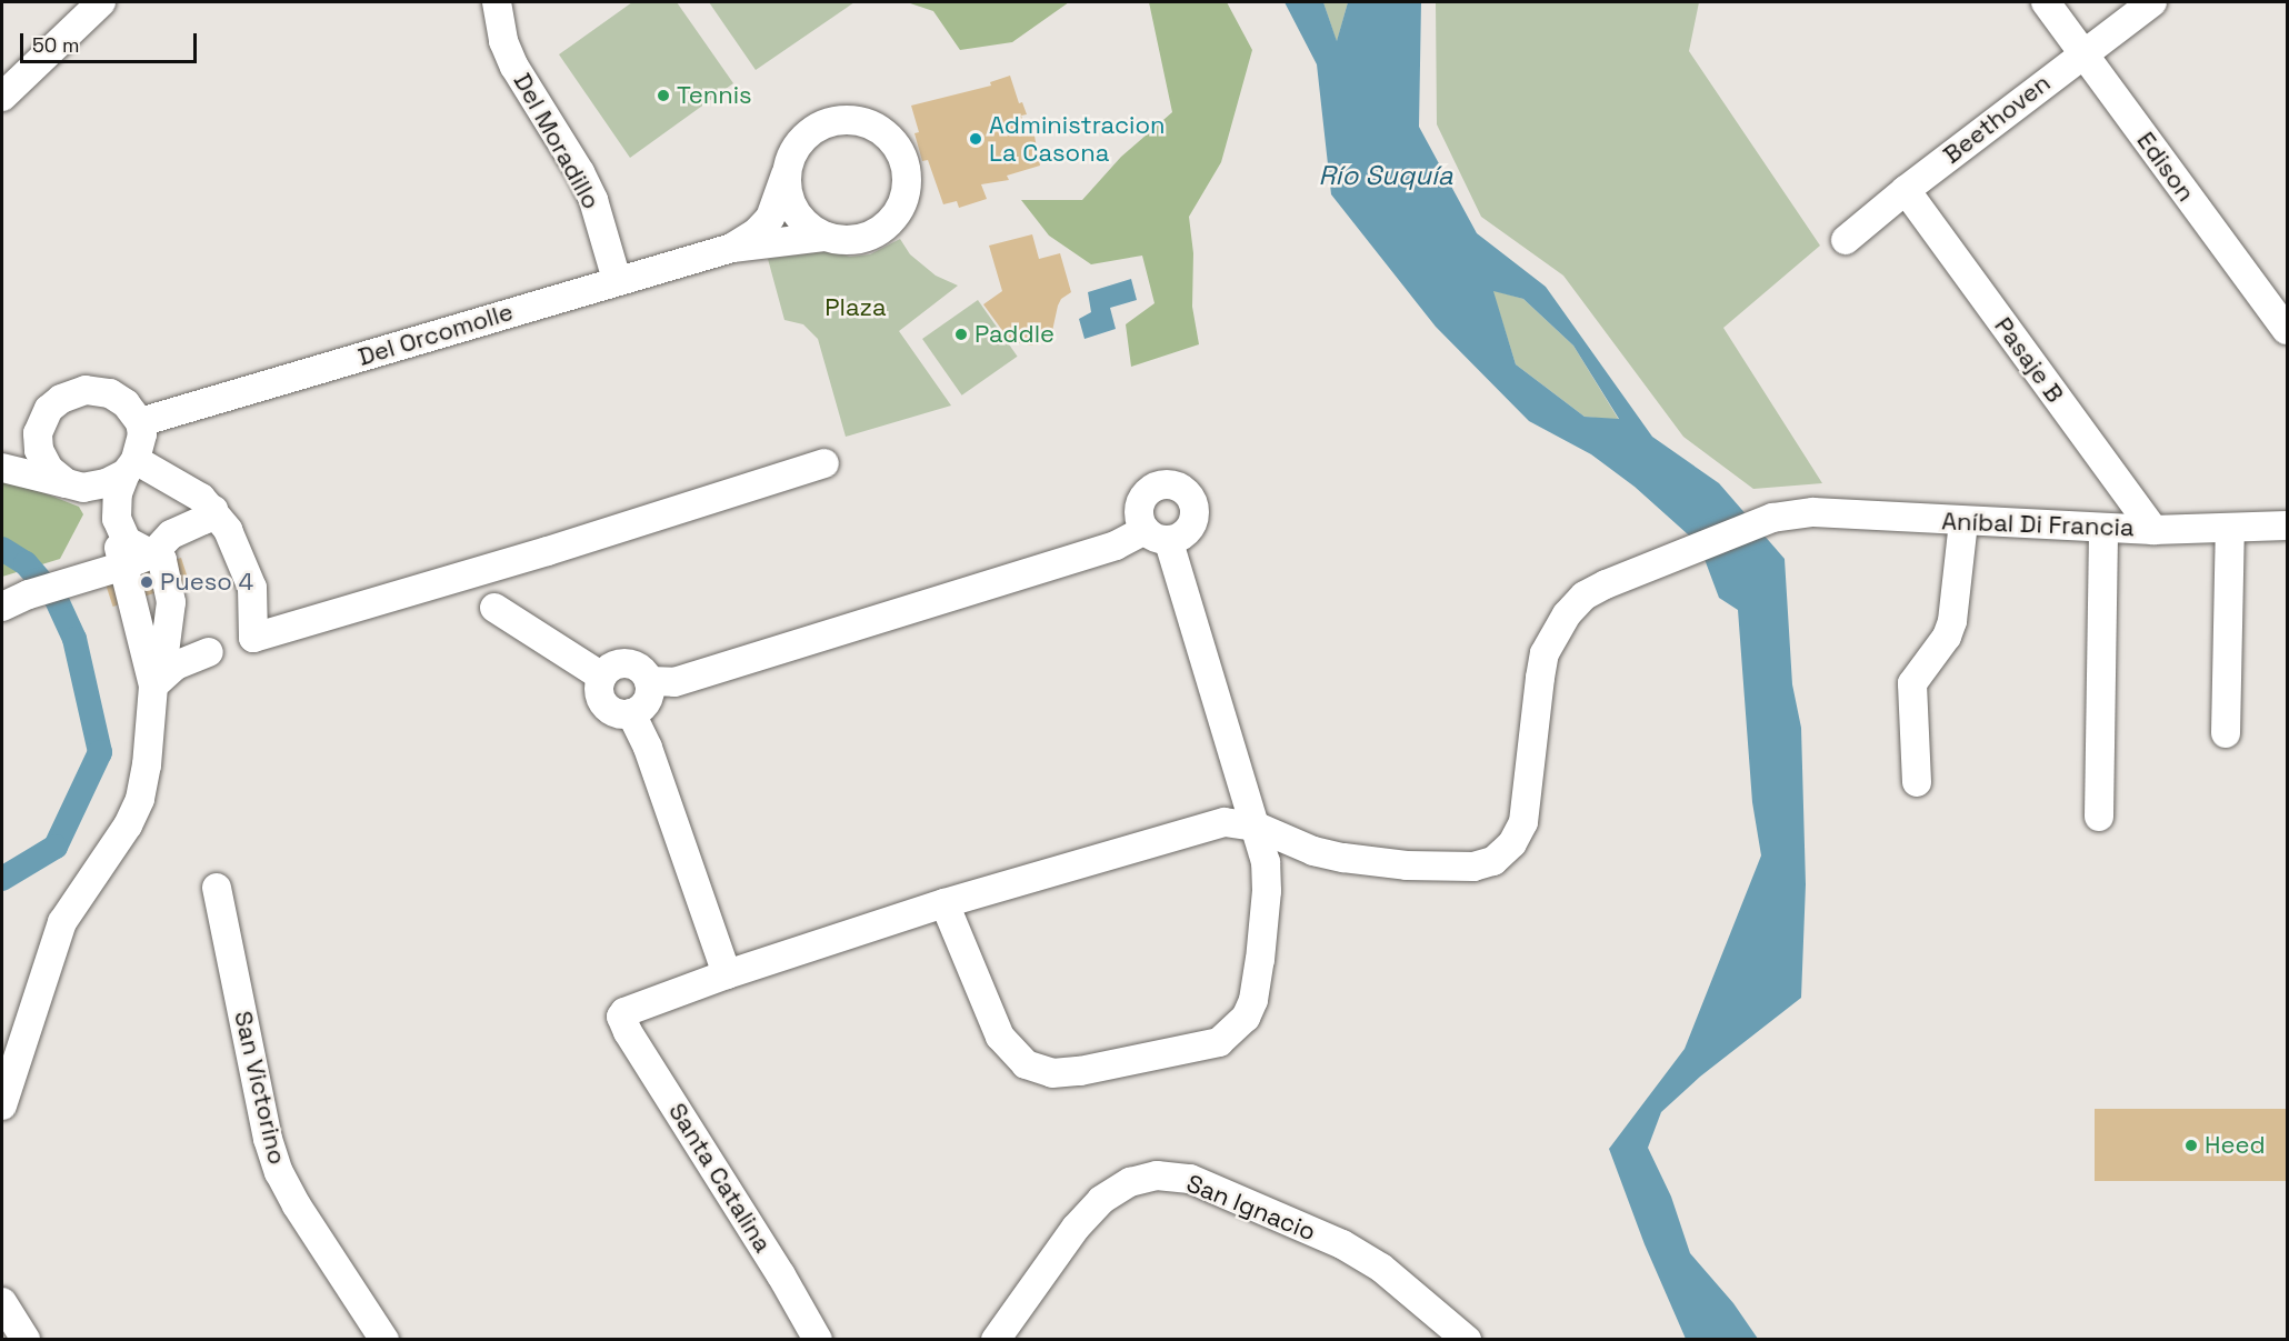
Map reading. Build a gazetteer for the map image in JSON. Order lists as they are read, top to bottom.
{
  "streets": {
    "street": [
      "Beethoven",
      "Del Moradillo",
      "Edison",
      "Del Orcomolle",
      "Pasaje B",
      "Aníbal Di Francia",
      "San Victorino",
      "Santa Catalina",
      "San Ignacio"
    ]
  },
  "crossings": [
    ["Beethoven", "Edison"],
    ["Beethoven", "Pasaje B"],
    ["Del Moradillo", "Del Orcomolle"],
    ["Pasaje B", "Aníbal Di Francia"]
  ],
  "water": ["Río Suquía"],
  "parks": ["Plaza"],
  "places": [
    "Tennis",
    "Administracion La Casona",
    "Paddle",
    "Pueso 4",
    "Heed"
  ],
  "scale_bar": "50 m"
}
